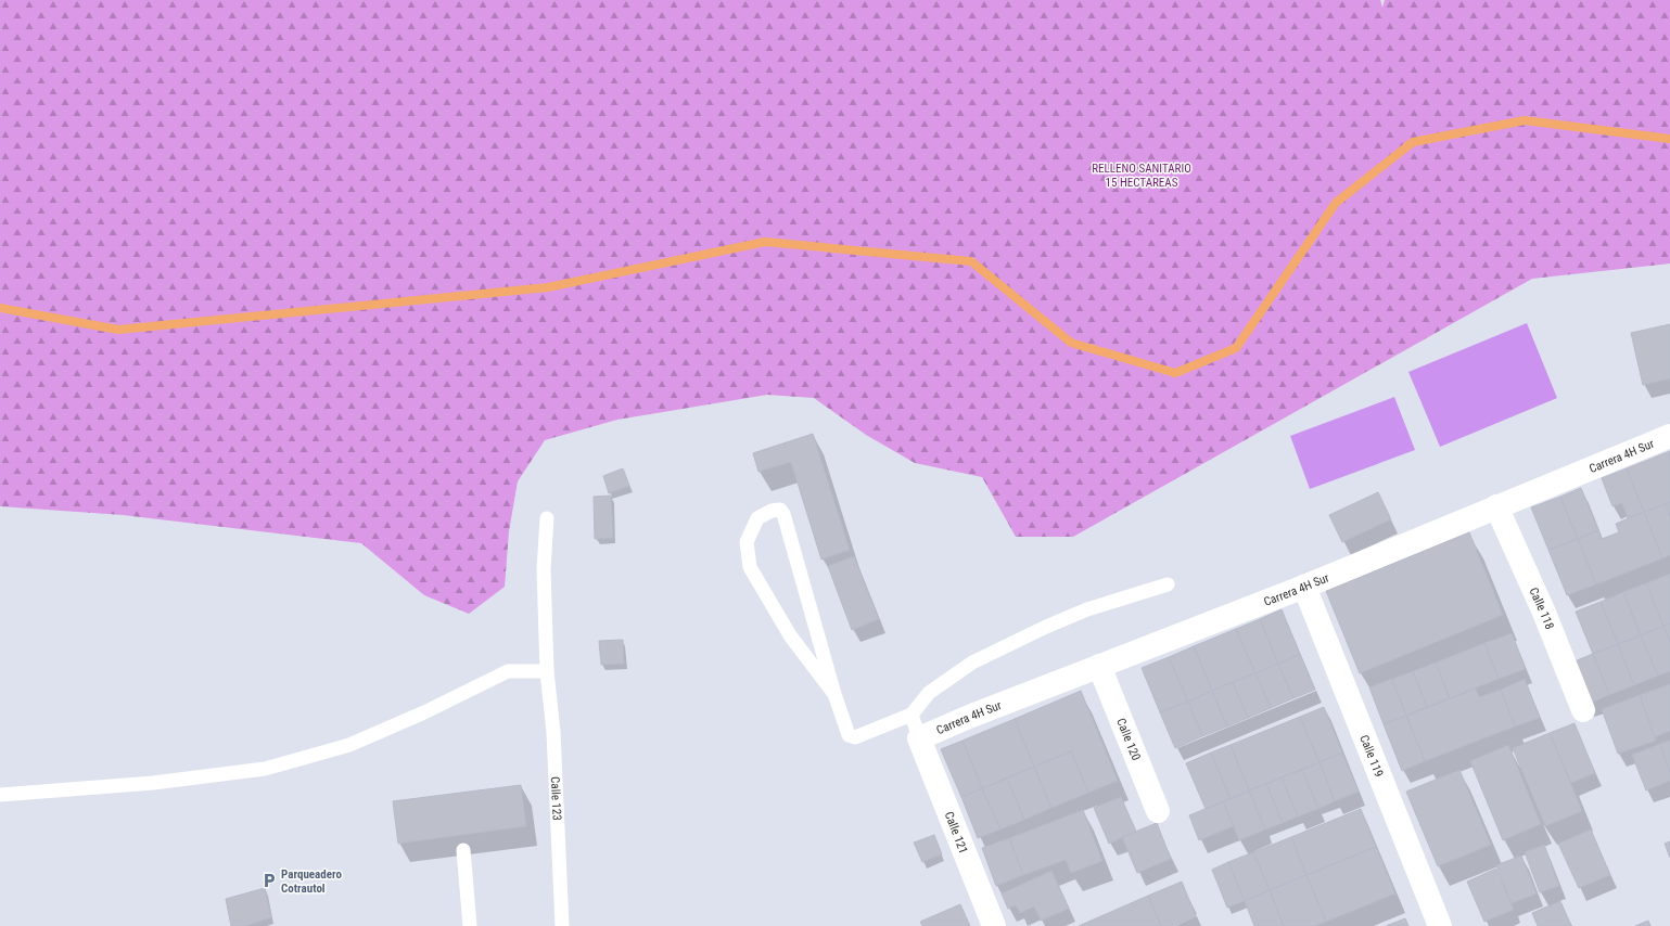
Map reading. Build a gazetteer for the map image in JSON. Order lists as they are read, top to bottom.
{
  "streets": {
    "street": [
      "Carrera 4H Sur",
      "Calle 118",
      "Calle 120",
      "Calle 119",
      "Calle 121"
    ],
    "lane": ["Calle 123"]
  },
  "crossings": [
    ["Carrera 4H Sur", "Calle 118"],
    ["Carrera 4H Sur", "Calle 120"],
    ["Carrera 4H Sur", "Calle 119"],
    ["Carrera 4H Sur", "Calle 121"]
  ],
  "parks": ["RELLENO SANITARIO 15 HECTAREAS"],
  "places": {
    "parking": ["Parqueadero Cotrautol"]
  }
}
